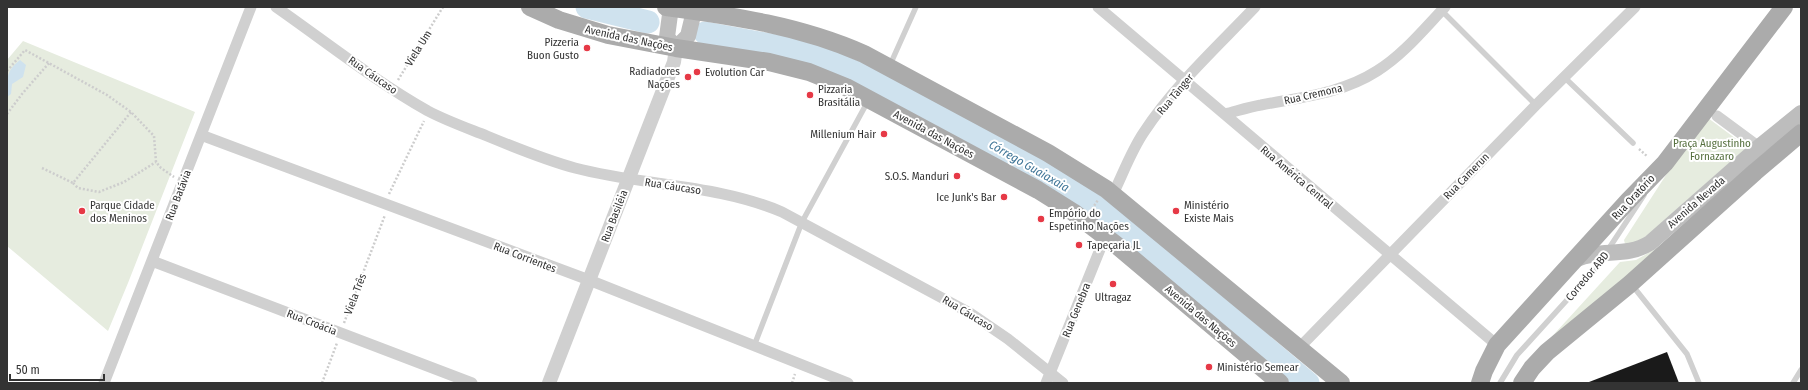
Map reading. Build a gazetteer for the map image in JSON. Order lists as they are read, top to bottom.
{
  "streets": {
    "main road": ["Avenida das Nações", "Rua Oratório", "Avenida Nevada"],
    "street": [
      "Rua Cáucaso",
      "Rua Tânger",
      "Rua Cremona",
      "Rua Camerun",
      "Rua América Central",
      "Rua Batávia",
      "Rua Basiléia",
      "Rua Corrientes",
      "Rua Genebra",
      "Rua Croácia"
    ],
    "lane": ["Corredor ABD"],
    "path": ["Viela Um", "Viela Três"]
  },
  "crossings": [
    ["Avenida das Nações", "Rua Tânger"],
    ["Avenida das Nações", "Rua Camerun"],
    ["Avenida das Nações", "Rua Basiléia"],
    ["Avenida das Nações", "Rua Genebra"],
    ["Viela Um", "Rua Cáucaso"],
    ["Rua Cáucaso", "Rua Basiléia"],
    ["Rua Cáucaso", "Viela Três"],
    ["Rua Cáucaso", "Rua Genebra"],
    ["Rua Tânger", "Rua América Central"],
    ["Rua Cremona", "Rua América Central"],
    ["Rua Camerun", "Rua América Central"],
    ["Rua América Central", "Rua Oratório"],
    ["Rua Batávia", "Rua Corrientes"],
    ["Rua Batávia", "Rua Croácia"],
    ["Rua Oratório", "Avenida Nevada"],
    ["Rua Oratório", "Corredor ABD"],
    ["Avenida Nevada", "Corredor ABD"],
    ["Rua Basiléia", "Rua Corrientes"],
    ["Rua Corrientes", "Viela Três"],
    ["Viela Três", "Rua Croácia"]
  ],
  "water": ["Córrego Guaiaxaia"],
  "parks": ["Praça Augustinho Fornazaro"],
  "places": [
    "Pizzeria Buon Gusto",
    "Evolution Car",
    "Radiadores Nações",
    "Pizzaria Brasitália",
    "Millenium Hair",
    "S.O.S. Manduri",
    "Ice Junk's Bar",
    "Parque Cidade dos Meninos",
    "Ministério Existe Mais",
    "Empório do Espetinho Nações",
    "Tapeçaria JL",
    "Ultragaz",
    "Ministério Semear"
  ],
  "scale_bar": "50 m"
}
